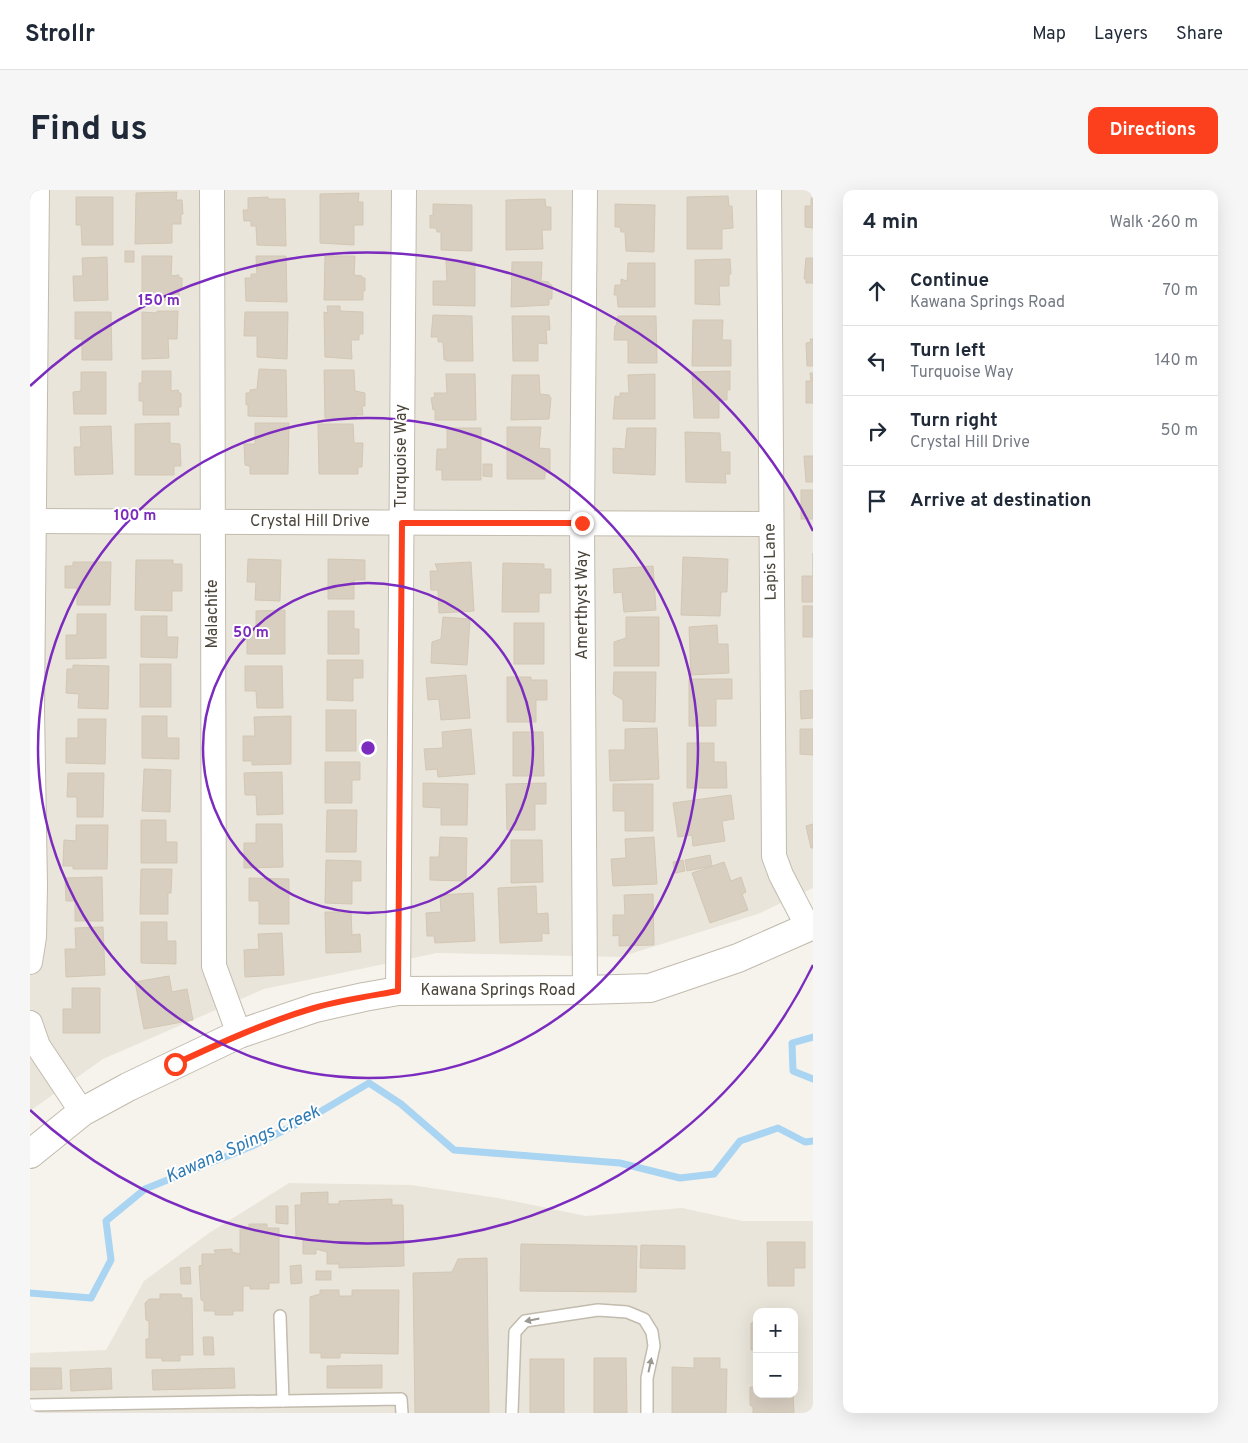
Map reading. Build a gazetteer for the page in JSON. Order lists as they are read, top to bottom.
{
  "streets": {
    "street": [
      "Turquoise Way",
      "Crystal Hill Drive",
      "Lapis Lane",
      "Amerthyst Way",
      "Malachite",
      "Kawana Springs Road"
    ]
  },
  "crossings": [
    ["Turquoise Way", "Crystal Hill Drive"],
    ["Turquoise Way", "Kawana Springs Road"],
    ["Crystal Hill Drive", "Lapis Lane"],
    ["Crystal Hill Drive", "Amerthyst Way"],
    ["Crystal Hill Drive", "Malachite"],
    ["Lapis Lane", "Kawana Springs Road"],
    ["Amerthyst Way", "Kawana Springs Road"],
    ["Malachite", "Kawana Springs Road"]
  ],
  "water": ["Kawana Spings Creek"],
  "page": {
    "header": "Strollr",
    "nav": ["Map", "Layers", "Share"],
    "buttons": "Directions",
    "title": "Find us",
    "heading": ["4 min", "Walk · 260 m"],
    "list": [
      ["Continue", "Kawana Springs Road", "70 m"],
      ["Turn left", "Turquoise Way", "140 m"],
      ["Turn right", "Crystal Hill Drive", "50 m"],
      "Arrive at destination"
    ],
    "map_buttons": ["+", "−"]
  },
  "rings": ["150 m", "100 m", "50 m"]
}
